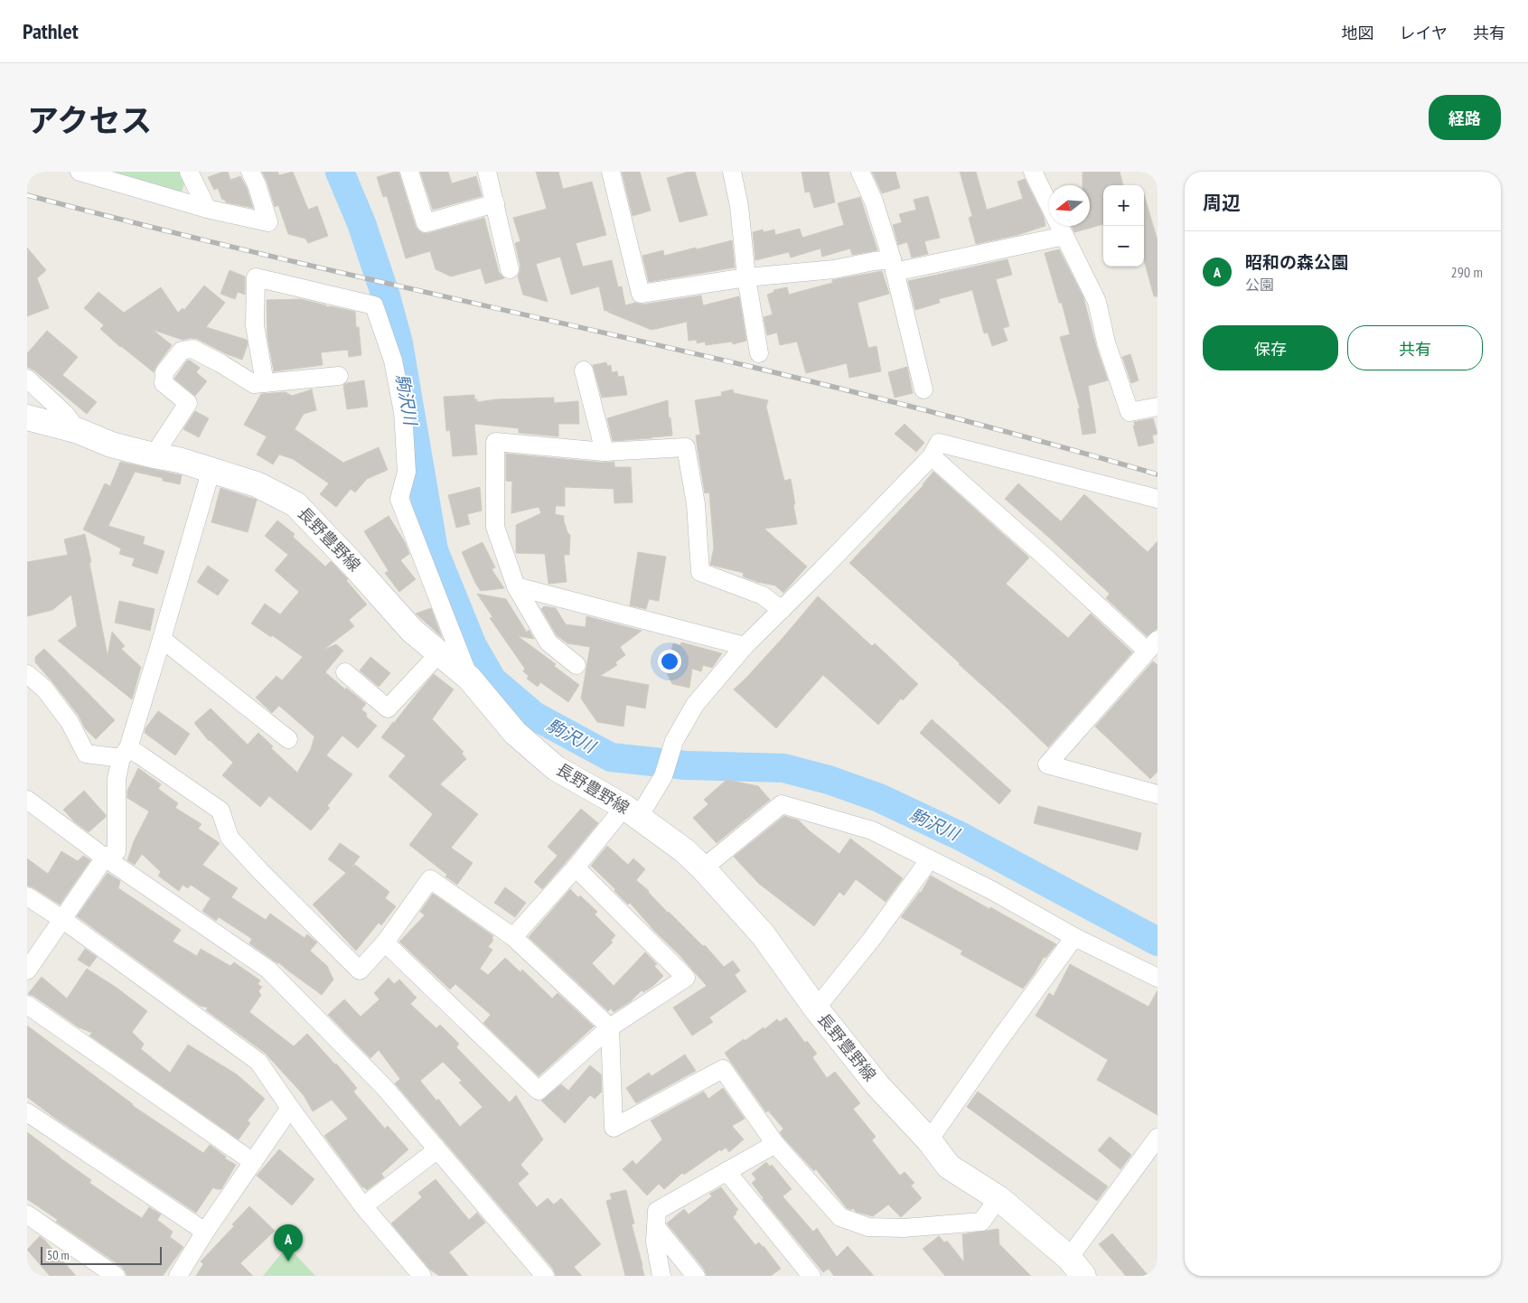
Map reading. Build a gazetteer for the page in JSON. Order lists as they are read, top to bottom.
{
  "streets": {
    "main road": ["長野豊野線"]
  },
  "water": ["駒沢川"],
  "scale_bar": "50 m",
  "north": "left",
  "page": {
    "header": "Pathlet",
    "nav": ["地図", "レイヤ", "共有"],
    "title": "アクセス",
    "buttons": [
      "経路",
      ["保存", "共有"]
    ],
    "heading": "周辺",
    "map_buttons": ["+", "−"],
    "list": [
      {
        "mark": "A",
        "name": "昭和の森公園",
        "note": "公園",
        "value": "290 m"
      }
    ],
    "pins": "A",
    "scale": "50 m"
  }
}
